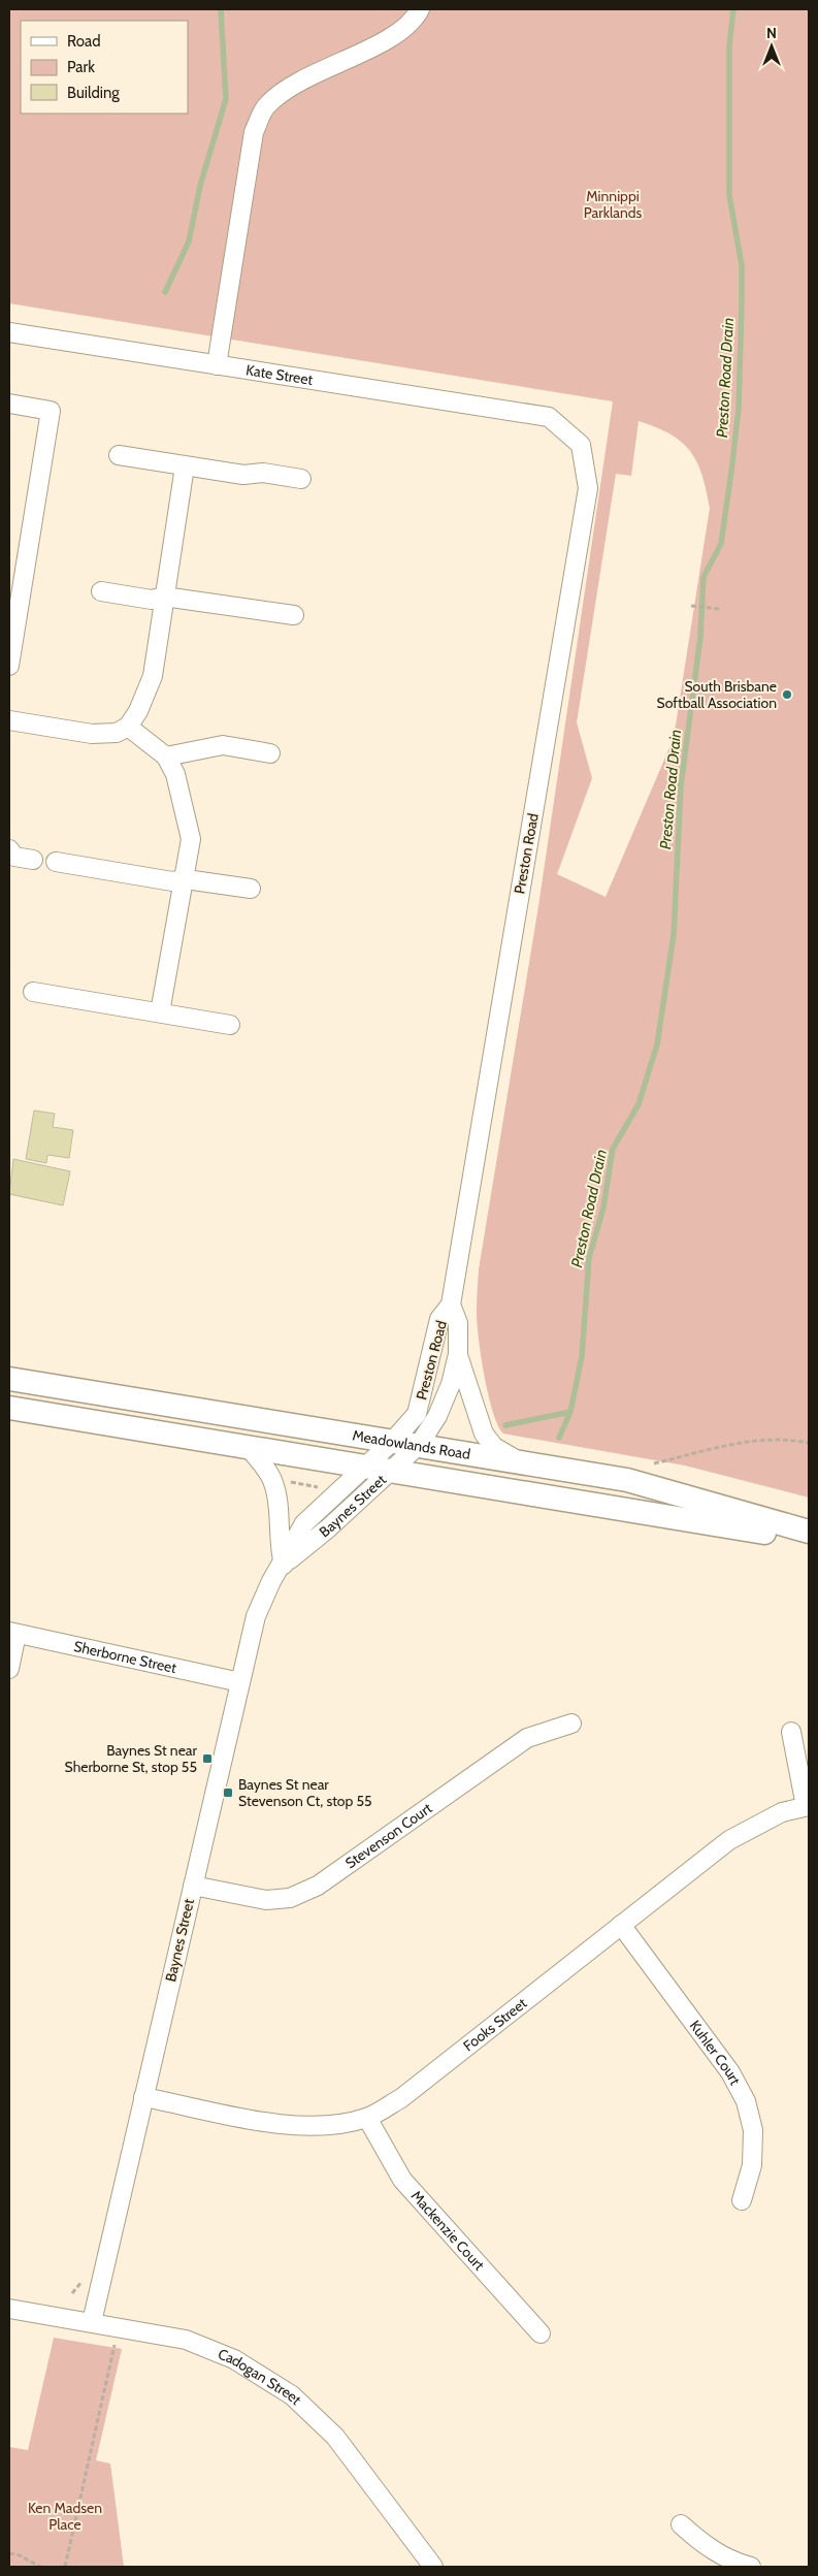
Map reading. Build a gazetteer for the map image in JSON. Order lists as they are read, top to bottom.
{
  "streets": {
    "main road": ["Meadowlands Road"],
    "street": [
      "Kate Street",
      "Preston Road",
      "Baynes Street",
      "Sherborne Street",
      "Stevenson Court",
      "Fooks Street",
      "Kuhler Court",
      "Mackenzie Court",
      "Cadogan Street"
    ]
  },
  "crossings": [
    ["Kate Street", "Preston Road"],
    ["Preston Road", "Meadowlands Road"],
    ["Preston Road", "Baynes Street"],
    ["Meadowlands Road", "Baynes Street"],
    ["Baynes Street", "Sherborne Street"],
    ["Baynes Street", "Stevenson Court"],
    ["Baynes Street", "Fooks Street"],
    ["Baynes Street", "Cadogan Street"],
    ["Fooks Street", "Kuhler Court"],
    ["Fooks Street", "Mackenzie Court"]
  ],
  "water": ["Preston Road Drain"],
  "parks": ["Minnippi Parklands", "Ken Madsen Place"],
  "places": {
    "other": ["South Brisbane Softball Association"],
    "transit": ["Baynes St near Sherborne St, stop 55", "Baynes St near Stevenson Ct, stop 55"]
  },
  "legend": ["Road", "Park", "Building"],
  "north": "top"
}
